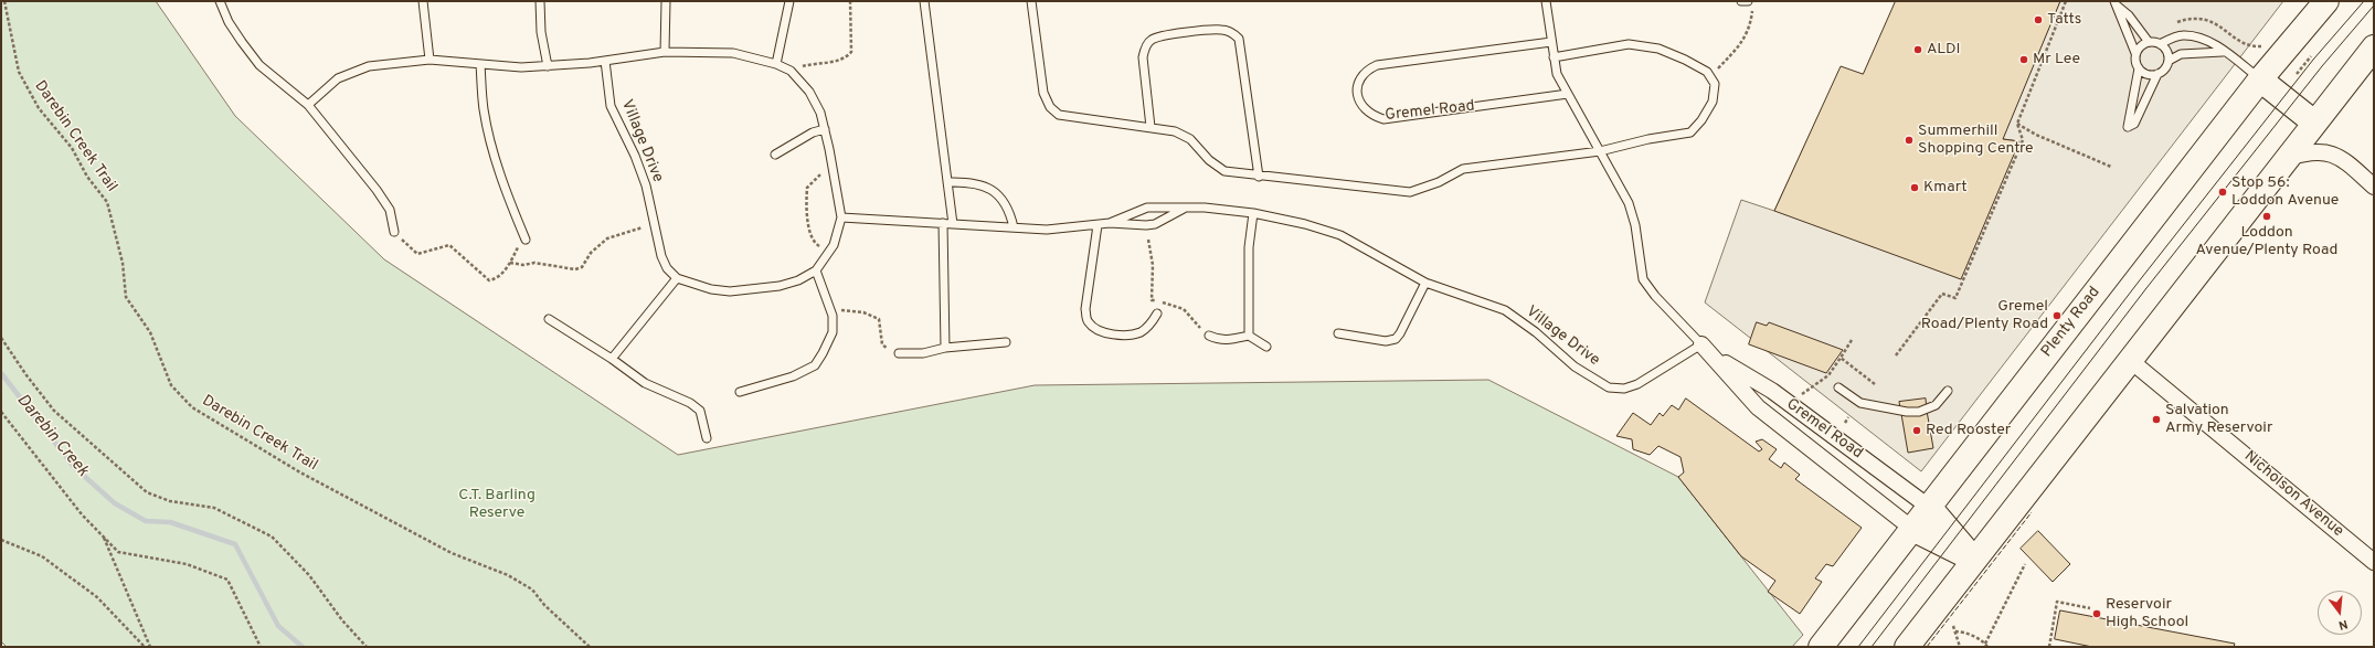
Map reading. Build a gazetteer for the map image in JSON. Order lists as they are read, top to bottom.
{
  "streets": {
    "highway": ["Plenty Road"],
    "street": ["Gremel Road", "Nicholson Avenue"],
    "lane": ["Village Drive"],
    "path": ["Darebin Creek Trail"]
  },
  "crossings": [
    ["Gremel Road", "Village Drive"],
    ["Gremel Road", "Plenty Road"]
  ],
  "water": ["Darebin Creek"],
  "parks": ["C.T. Barling Reserve"],
  "places": [
    "Tatts",
    "ALDI",
    "Mr Lee",
    "Summerhill Shopping Centre",
    "Kmart",
    "Stop 56: Loddon Avenue",
    "Loddon Avenue/Plenty Road",
    "Gremel Road/Plenty Road",
    "Salvation Army Reservoir",
    "Red Rooster",
    "Reservoir High School"
  ],
  "north": "bottom"
}
